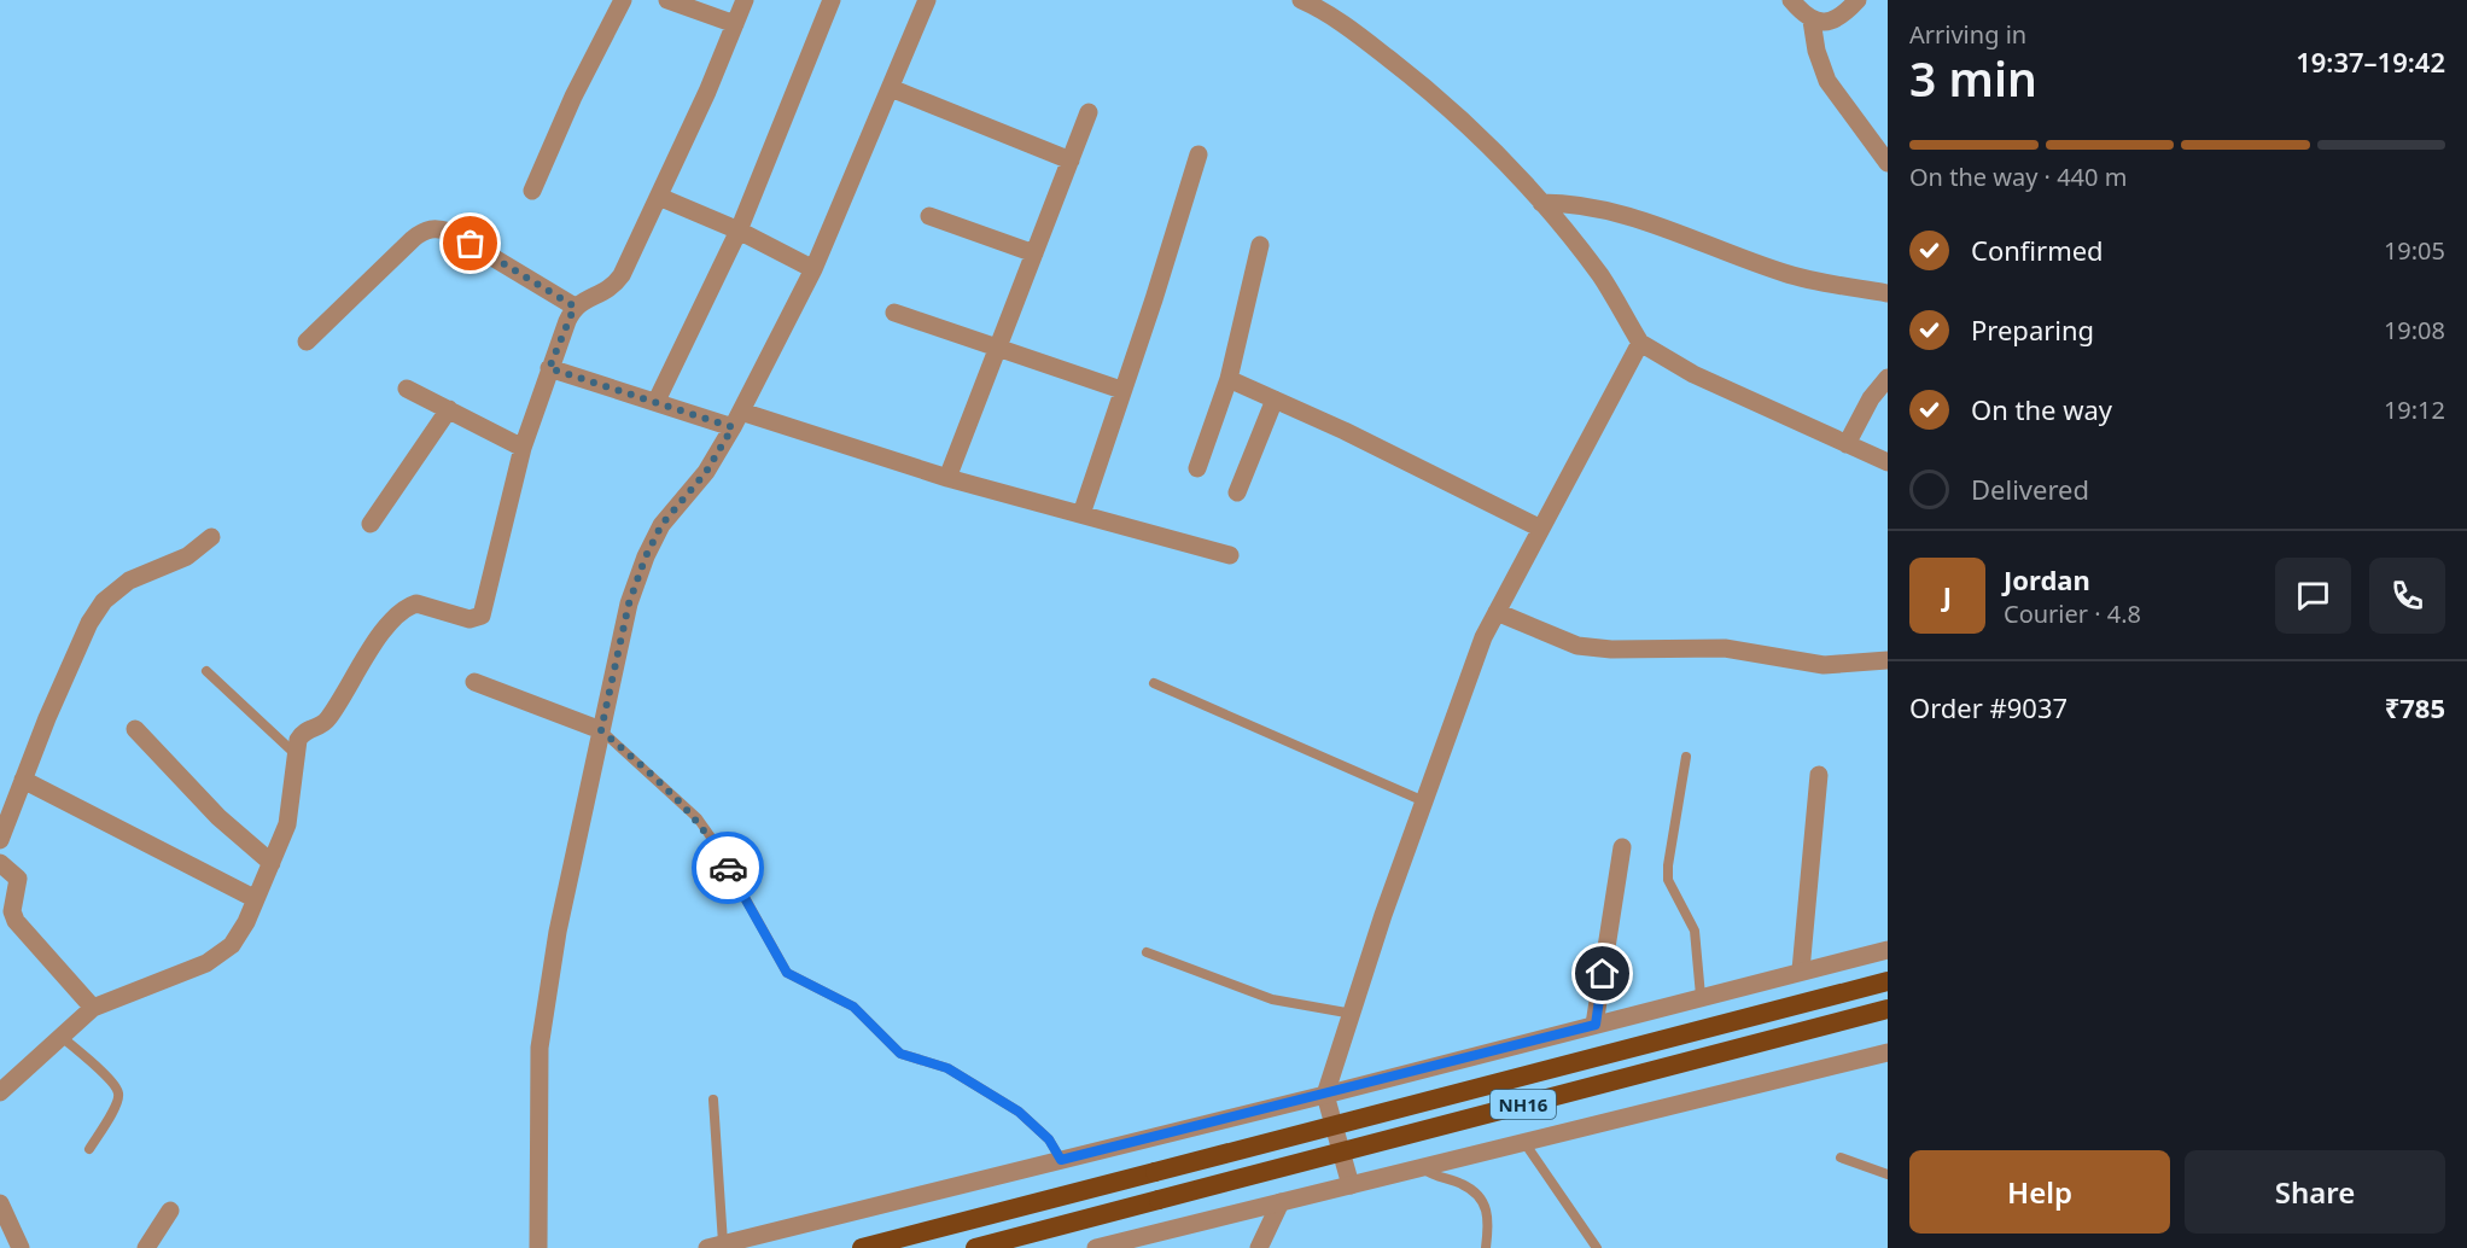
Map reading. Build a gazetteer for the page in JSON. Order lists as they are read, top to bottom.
{
  "streets": {
    "highway": ["NH16"]
  },
  "page": {
    "heading": ["3 min", "Arriving in", "19:37–19:42"],
    "panel": [
      "Jordan",
      "Courier · 4.8",
      "Order #9037",
      "₹785"
    ],
    "bar": "On the way · 440 m",
    "list": [
      ["Confirmed", "19:05"],
      ["Preparing", "19:08"],
      ["On the way", "19:12"],
      "Delivered"
    ],
    "round": "J",
    "buttons": ["Help", "Share"]
  }
}
